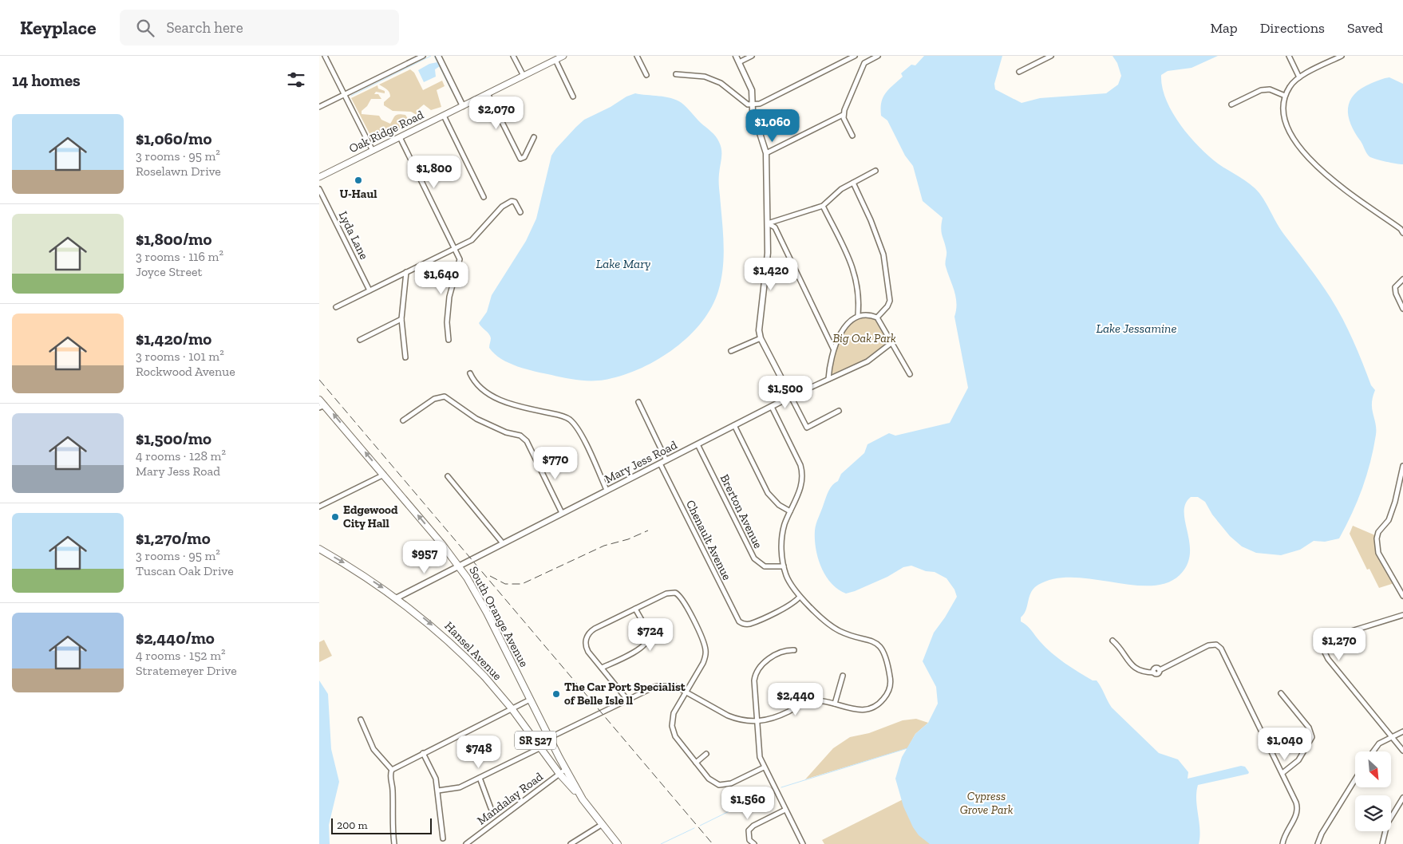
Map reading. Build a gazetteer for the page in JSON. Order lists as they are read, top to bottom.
{
  "streets": {
    "main road": [
      "Oak Ridge Road",
      "South Orange Avenue",
      "Hansel Avenue",
      "SR 527"
    ],
    "street": [
      "Lyda Lane",
      "Mary Jess Road",
      "Brerton Avenue",
      "Chenault Avenue",
      "Mandalay Road"
    ]
  },
  "crossings": [
    ["Mary Jess Road", "Brerton Avenue"],
    ["Mary Jess Road", "Chenault Avenue"],
    ["Mary Jess Road", "South Orange Avenue"],
    ["Mary Jess Road", "Hansel Avenue"],
    ["South Orange Avenue", "Hansel Avenue"],
    ["South Orange Avenue", "Mandalay Road"],
    ["Hansel Avenue", "Mandalay Road"]
  ],
  "one_way": ["South Orange Avenue", "Hansel Avenue"],
  "water": ["Lake Mary", "Lake Jessamine"],
  "parks": ["Big Oak Park", "Cypress Grove Park"],
  "places": ["U-Haul", "Edgewood City Hall", "The Car Port Specialist of Belle Isle ll"],
  "scale_bar": "200 m",
  "north": "bottom right",
  "page": {
    "header": "Keyplace",
    "search": "Search here",
    "nav": ["Map", "Directions", "Saved"],
    "heading": "14 homes",
    "price": [
      "$2,070",
      "$1,060",
      "$1,800",
      "$1,420",
      "$1,640",
      "$1,500",
      "$770",
      "$957",
      "$724",
      "$1,270",
      "$2,440",
      "$1,040",
      "$748",
      "$1,560"
    ],
    "list": [
      {
        "name": "$1,060/mo",
        "note": "3 rooms · 95 m² · Roselawn Drive"
      },
      {
        "name": "$1,800/mo",
        "note": "3 rooms · 116 m² · Joyce Street"
      },
      {
        "name": "$1,420/mo",
        "note": "3 rooms · 101 m² · Rockwood Avenue"
      },
      {
        "name": "$1,500/mo",
        "note": "4 rooms · 128 m² · Mary Jess Road"
      },
      {
        "name": "$1,270/mo",
        "note": "3 rooms · 95 m² · Tuscan Oak Drive"
      },
      {
        "name": "$2,440/mo",
        "note": "4 rooms · 152 m² · Stratemeyer Drive"
      }
    ],
    "scale": "200 m"
  }
}
